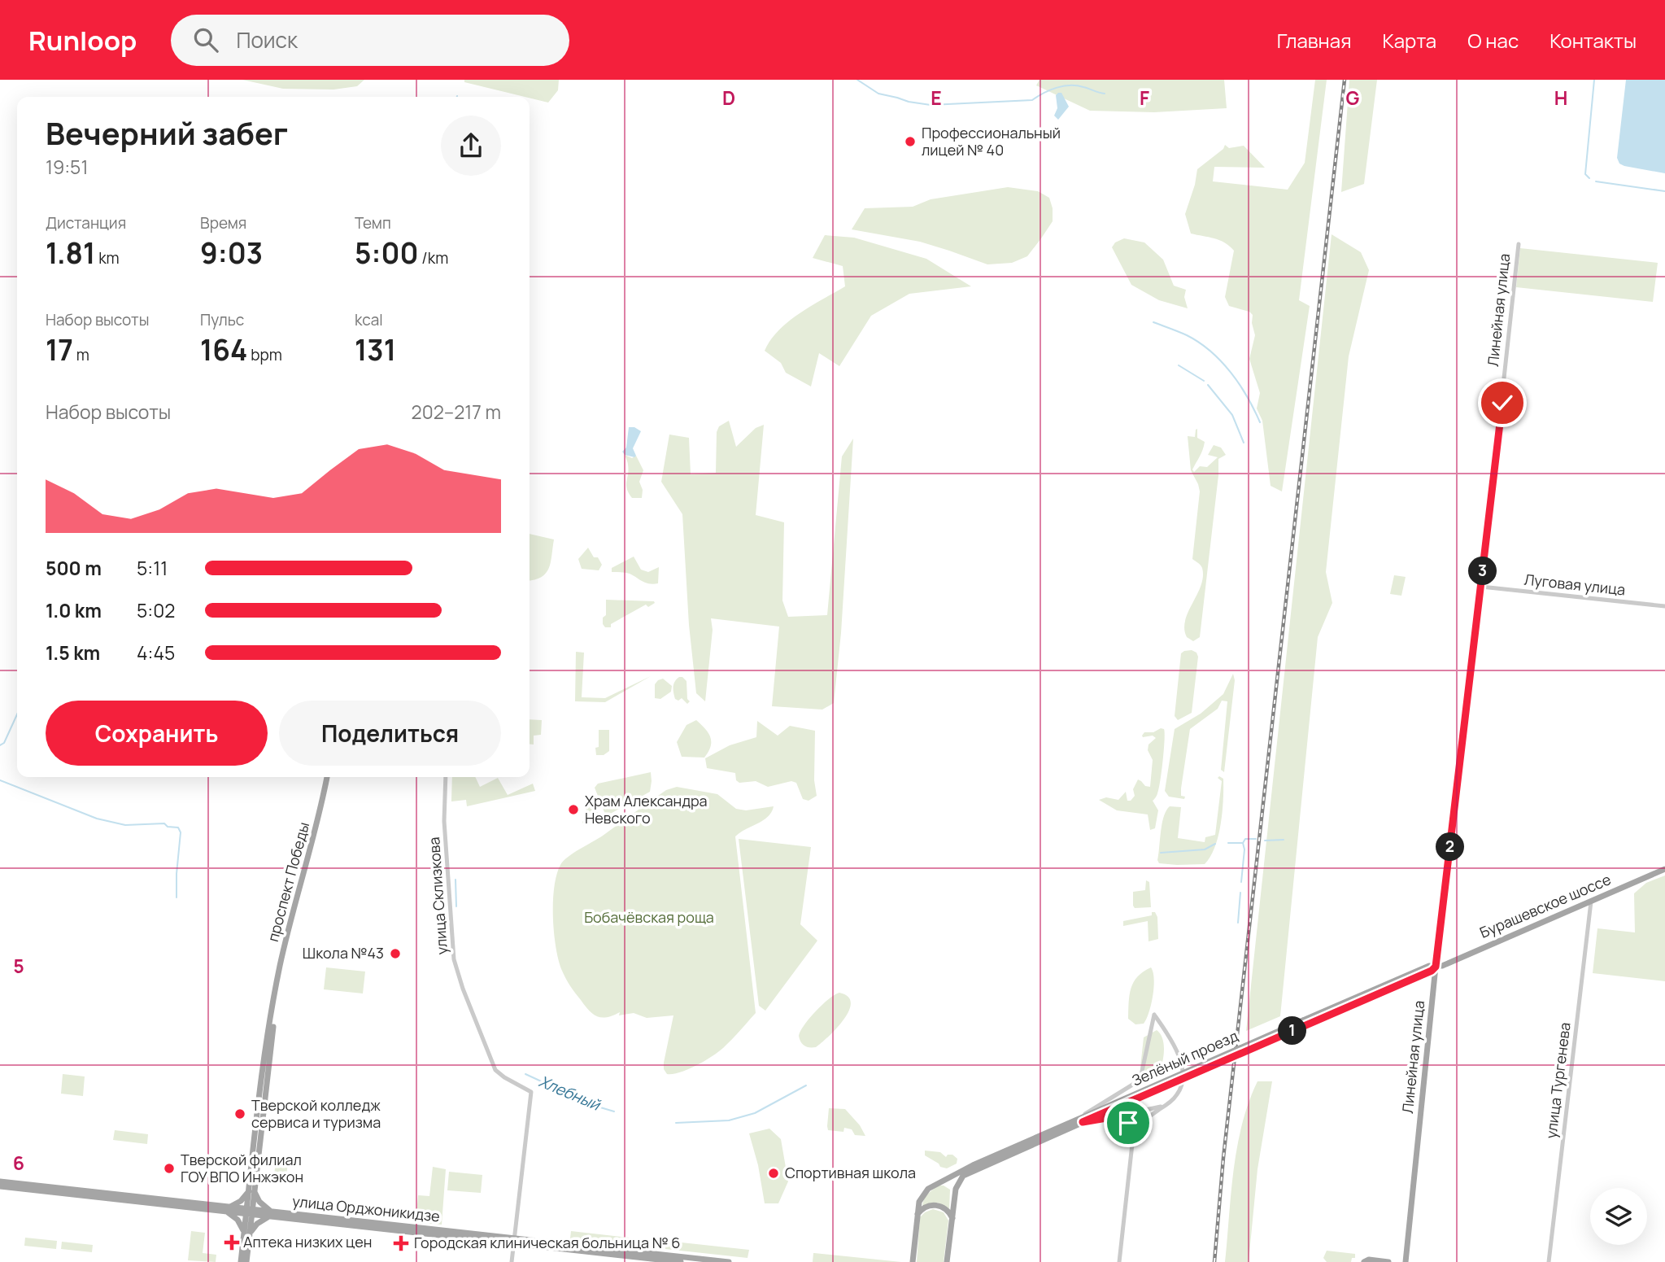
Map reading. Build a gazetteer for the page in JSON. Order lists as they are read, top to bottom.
{
  "streets": {
    "main road": [
      "Линейная улица",
      "проспект Победы",
      "Бурашевское шоссе",
      "Зелёный проезд",
      "улица Орджоникидзе"
    ],
    "street": ["Луговая улица", "улица Склизкова", "улица Тургенева"]
  },
  "crossings": [
    ["Линейная улица", "Луговая улица"],
    ["Линейная улица", "Бурашевское шоссе"],
    ["проспект Победы", "улица Орджоникидзе"],
    ["улица Склизкова", "улица Орджоникидзе"],
    ["Бурашевское шоссе", "Зелёный проезд"],
    ["Бурашевское шоссе", "улица Тургенева"]
  ],
  "water": ["Хлебный"],
  "parks": ["Бобачёвская роща"],
  "places": {
    "other": [
      "Профессиональный лицей № 40",
      "Храм Александра Невского",
      "Школа №43",
      "Тверской колледж сервиса и туризма",
      "Тверской филиал ГОУ ВПО Инжэкон",
      "Спортивная школа"
    ],
    "health": ["Аптека низких цен", "Городская клиническая больница № 6"]
  },
  "page": {
    "header": "Runloop",
    "search": "Поиск",
    "nav": [
      "Главная",
      "Карта",
      "О нас",
      "Контакты"
    ],
    "heading": ["Вечерний забег", "19:51"],
    "stats": [
      ["Дистанция", "1.81 km"],
      ["Время", "9:03"],
      ["Темп", "5:00 /km"],
      ["Набор высоты", "17 m"],
      ["Пульс", "164 bpm"],
      ["kcal", "131"]
    ],
    "chart": ["Набор высоты", "202–217 m"],
    "list": [
      {
        "name": "500 m",
        "note": "5:11"
      },
      {
        "name": "1.0 km",
        "note": "5:02"
      },
      {
        "name": "1.5 km",
        "note": "4:45"
      }
    ],
    "pins": ["3", "2", "1"],
    "buttons": ["Сохранить", "Поделиться"]
  },
  "grid": {
    "columns": [
      "D",
      "E",
      "F",
      "G",
      "H"
    ],
    "rows": ["5", "6"]
  }
}
